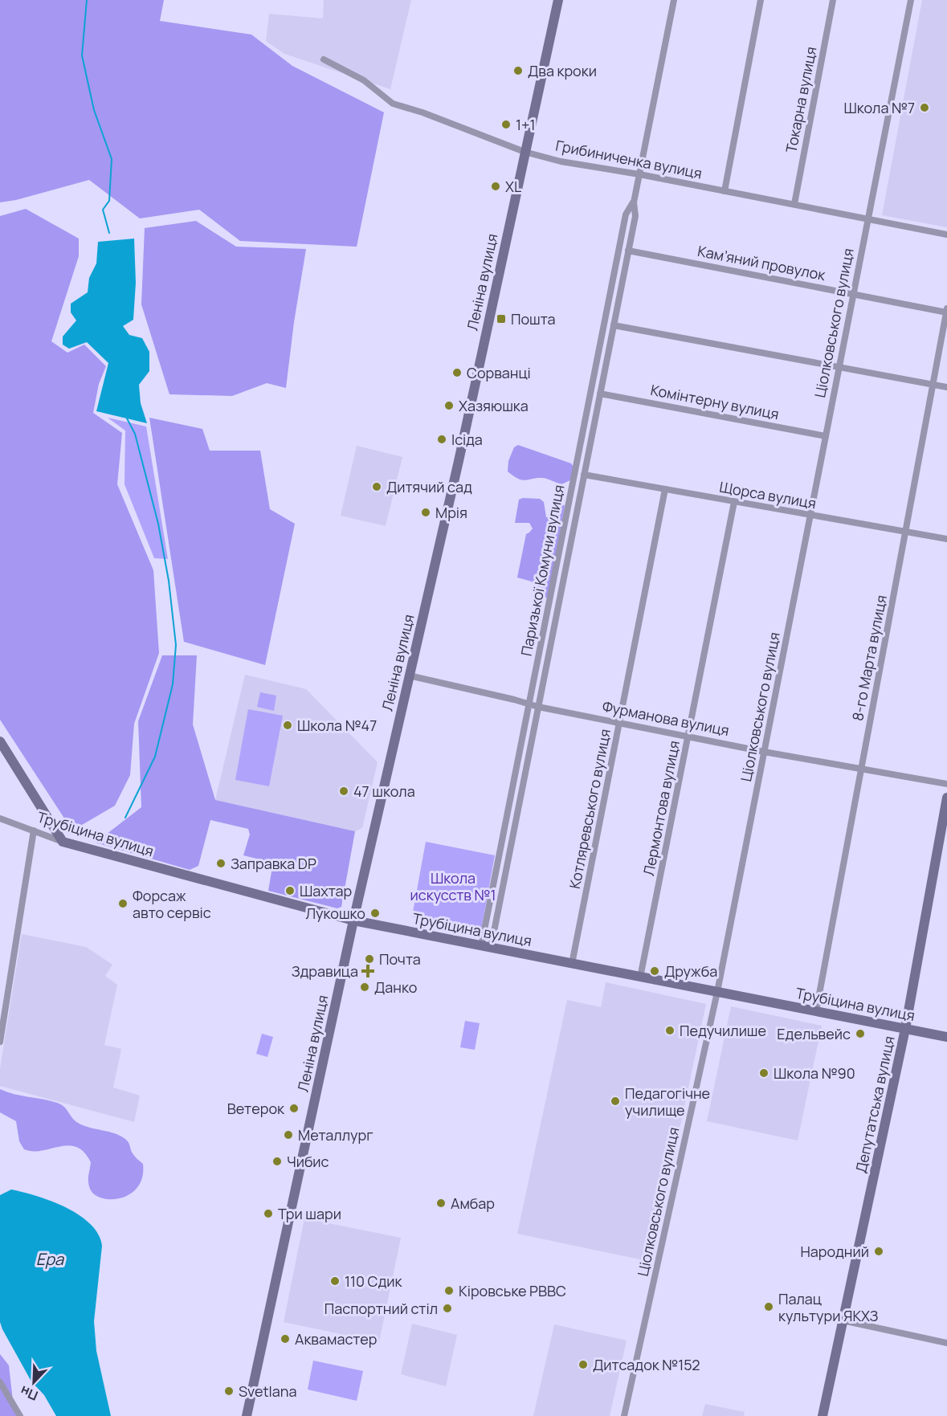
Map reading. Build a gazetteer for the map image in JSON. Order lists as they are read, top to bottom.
{
  "streets": {
    "street": [
      "Токарна вулиця",
      "Грибиниченка вулиця",
      "Кам’яний провулок",
      "Леніна вулиця",
      "Ціолковського вулиця",
      "Комінтерну вулиця",
      "Щорса вулиця",
      "Паризької Комуни вулиця",
      "8-го Марта вулиця",
      "Фурманова вулиця",
      "Лермонтова вулиця",
      "Котляревського вулиця",
      "Трубіцина вулиця",
      "Депутатська вулиця"
    ]
  },
  "crossings": [
    ["Токарна вулиця", "Грибиниченка вулиця"],
    ["Грибиниченка вулиця", "Леніна вулиця"],
    ["Грибиниченка вулиця", "Ціолковського вулиця"],
    ["Грибиниченка вулиця", "Паризької Комуни вулиця"],
    ["Кам’яний провулок", "Ціолковського вулиця"],
    ["Кам’яний провулок", "Паризької Комуни вулиця"],
    ["Кам’яний провулок", "8-го Марта вулиця"],
    ["Леніна вулиця", "Фурманова вулиця"],
    ["Леніна вулиця", "Трубіцина вулиця"],
    ["Ціолковського вулиця", "Комінтерну вулиця"],
    ["Ціолковського вулиця", "Щорса вулиця"],
    ["Ціолковського вулиця", "Фурманова вулиця"],
    ["Ціолковського вулиця", "Трубіцина вулиця"],
    ["Комінтерну вулиця", "Паризької Комуни вулиця"],
    ["Щорса вулиця", "Паризької Комуни вулиця"],
    ["Щорса вулиця", "8-го Марта вулиця"],
    ["Щорса вулиця", "Лермонтова вулиця"],
    ["Щорса вулиця", "Котляревського вулиця"],
    ["Паризької Комуни вулиця", "Фурманова вулиця"],
    ["Паризької Комуни вулиця", "Трубіцина вулиця"],
    ["8-го Марта вулиця", "Фурманова вулиця"],
    ["8-го Марта вулиця", "Трубіцина вулиця"],
    ["Фурманова вулиця", "Лермонтова вулиця"],
    ["Фурманова вулиця", "Котляревського вулиця"],
    ["Лермонтова вулиця", "Трубіцина вулиця"],
    ["Котляревського вулиця", "Трубіцина вулиця"],
    ["Трубіцина вулиця", "Депутатська вулиця"]
  ],
  "water": ["Ера"],
  "parks": ["Школа искусств №1"],
  "places": {
    "other": [
      "Два кроки",
      "Школа №7",
      "1+1",
      "XL",
      "Сорванці",
      "Хазяюшка",
      "Ісіда",
      "Дитячий сад",
      "Мрія",
      "Школа №47",
      "47 школа",
      "Заправка DP",
      "Шахтар",
      "Форсаж авто сервіс",
      "Лукошко",
      "Почта",
      "Дружба",
      "Данко",
      "Педучилише",
      "Едельвейс",
      "Школа №90",
      "Педагогічне училище",
      "Ветерок",
      "Металлург",
      "Чибис",
      "Амбар",
      "Три шари",
      "Народний",
      "110 Сдик",
      "Кіровське РВВС",
      "Палац культури ЯКХЗ",
      "Паспортний стіл",
      "Аквамастер",
      "Дитсадок №152",
      "Svetlana"
    ],
    "transit": ["Пошта"],
    "health": ["Здравица"]
  },
  "north": "bottom left"
}
